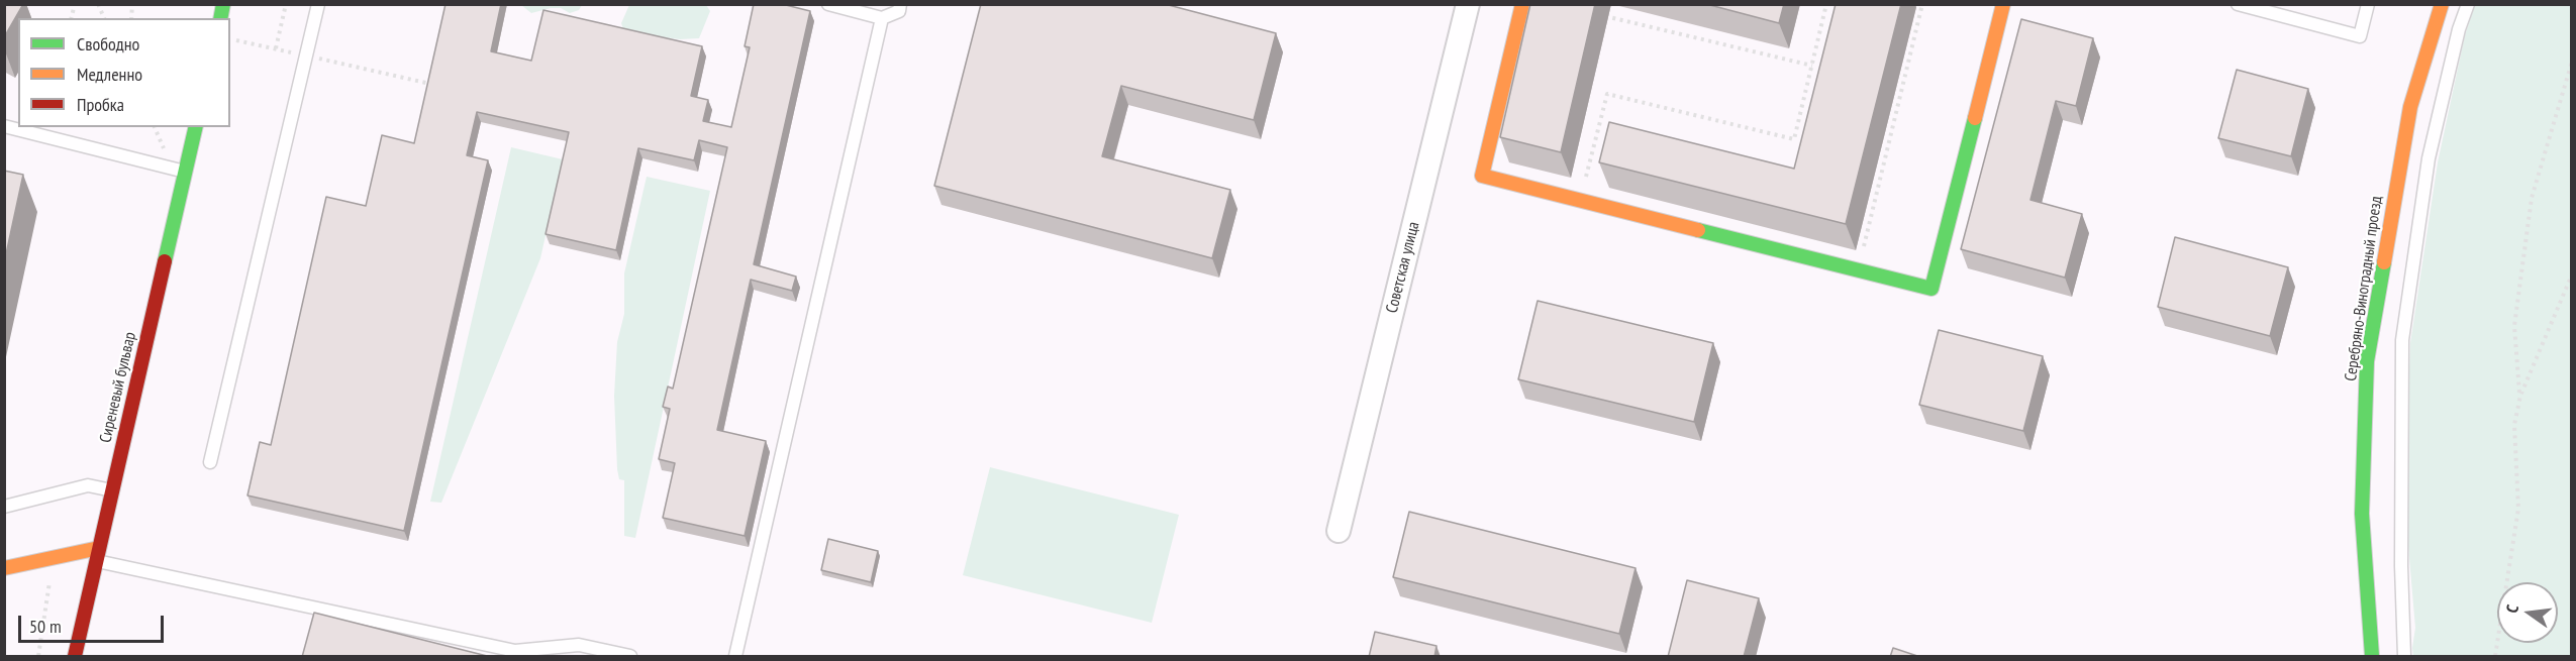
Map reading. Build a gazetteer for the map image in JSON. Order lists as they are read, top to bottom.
{
  "streets": {
    "street": ["Советская улица", "Серебряно-Виноградный проезд", "Сиреневый бульвар"]
  },
  "legend": ["Свободно", "Медленно", "Пробка"],
  "scale_bar": "50 m",
  "north": "left"
}
